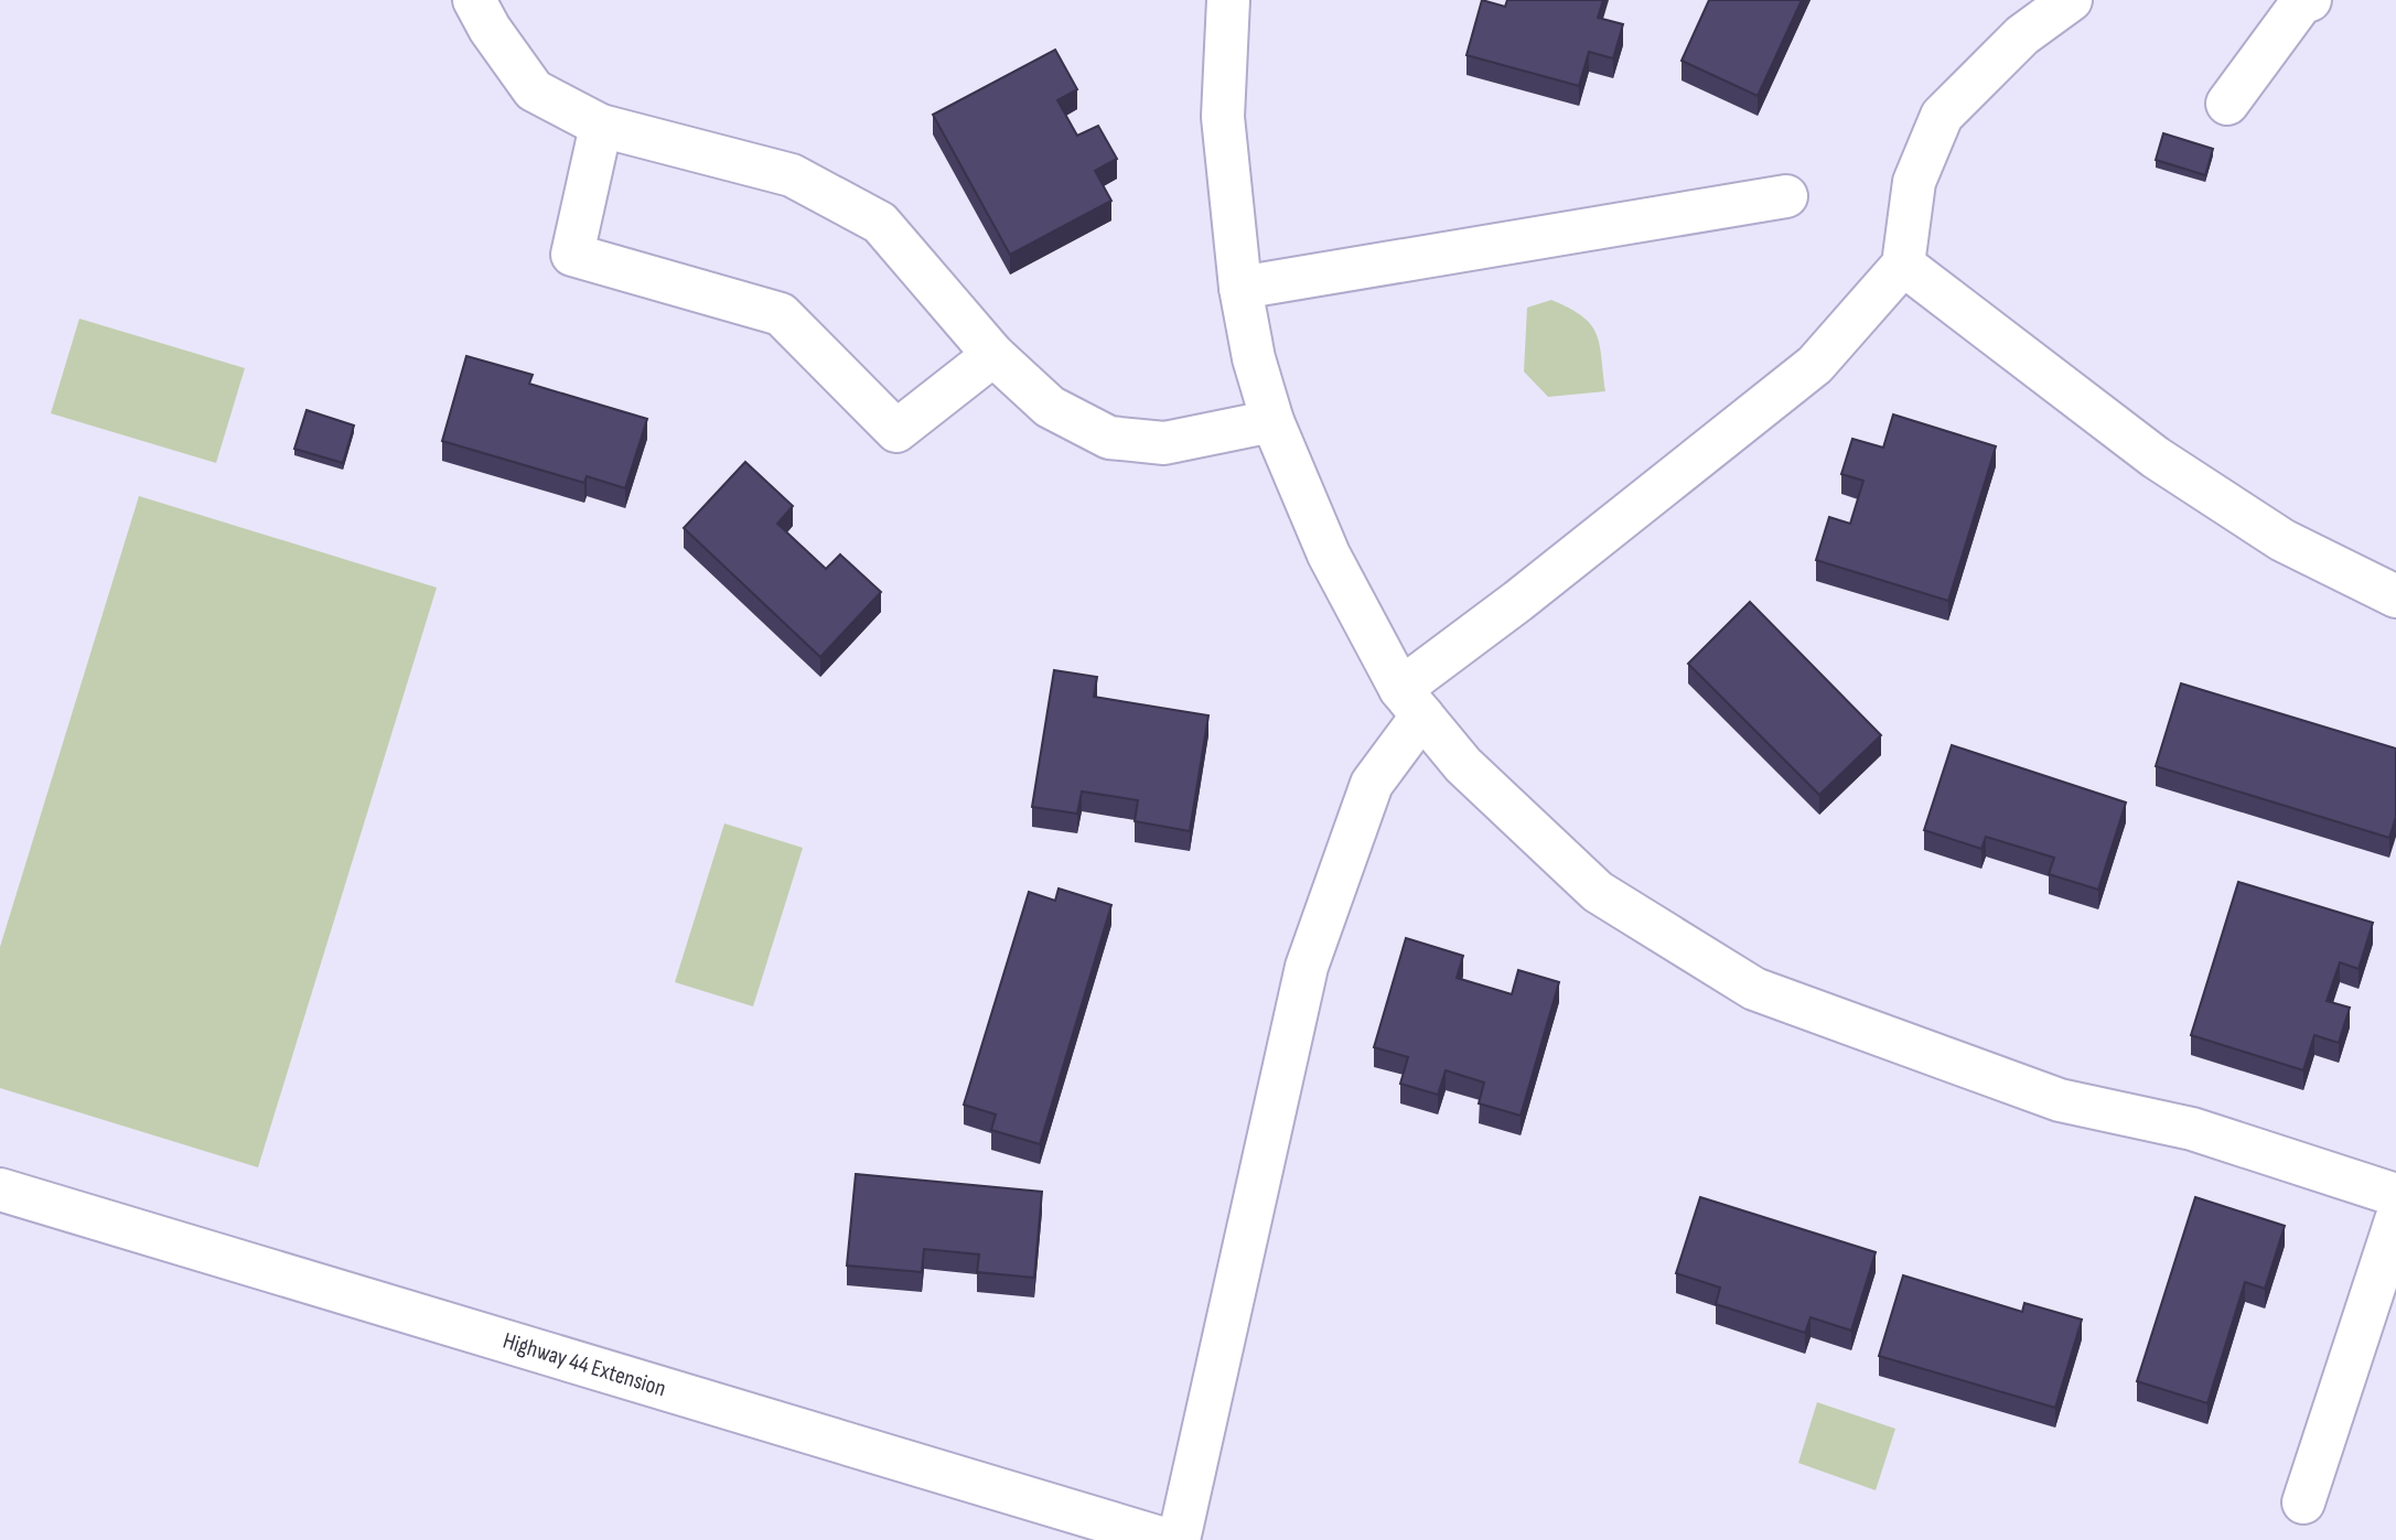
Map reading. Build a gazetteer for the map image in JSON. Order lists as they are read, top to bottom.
{
  "streets": {
    "street": ["Highway 44 Extension"]
  }
}
